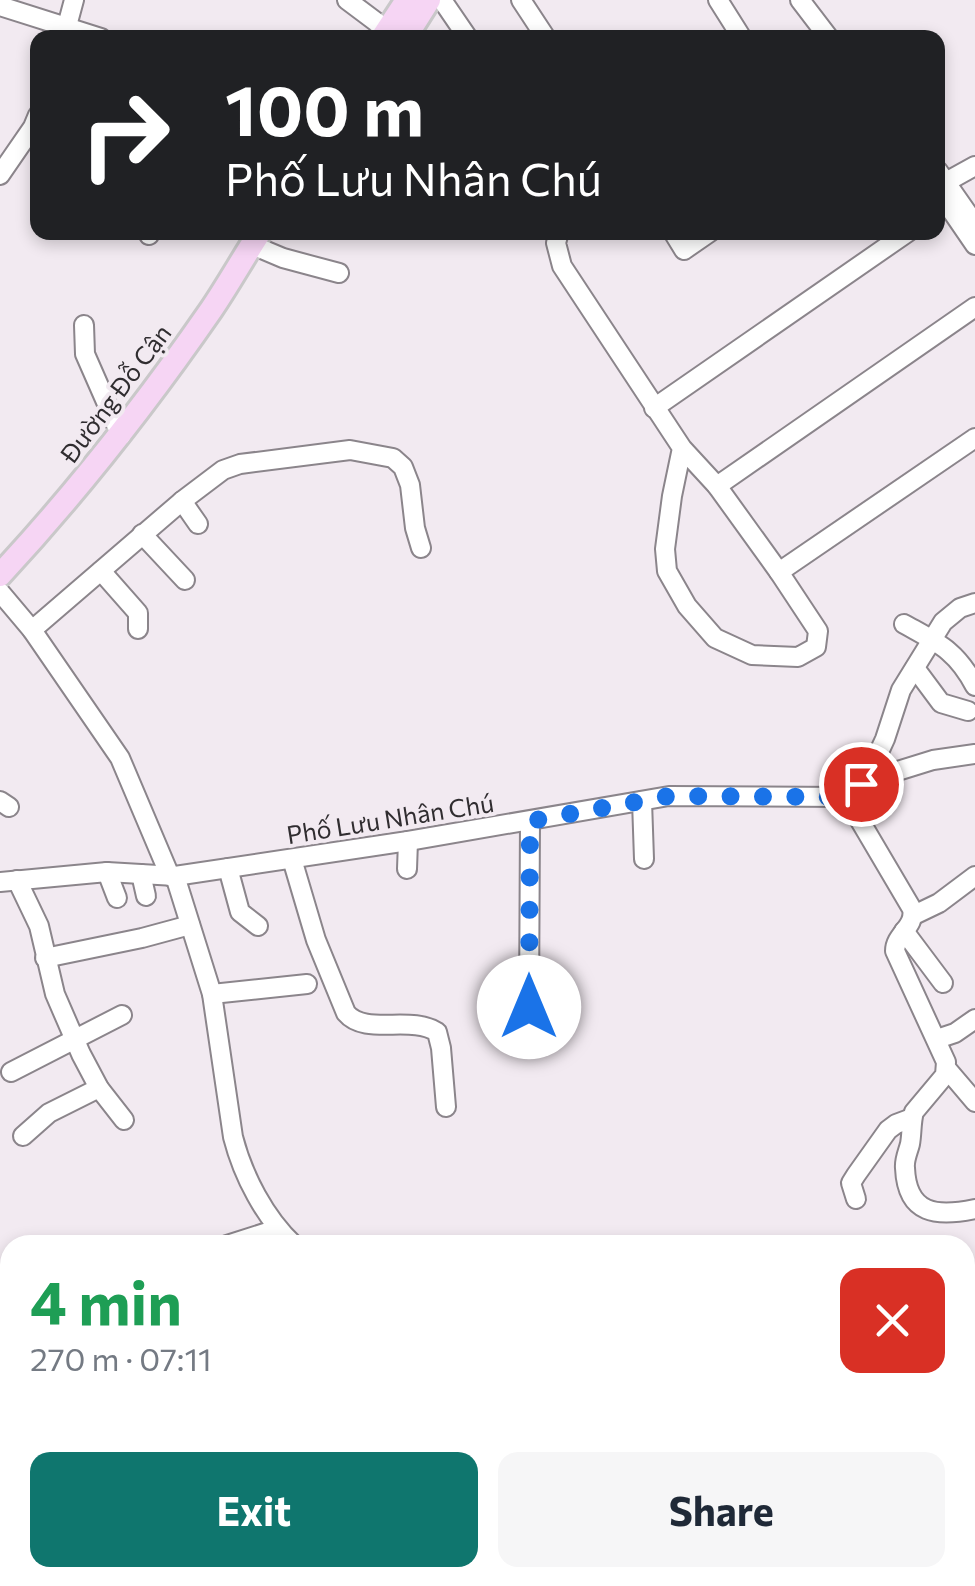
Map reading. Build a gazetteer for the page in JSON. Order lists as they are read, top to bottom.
{
  "streets": {
    "main road": ["Đường Đỗ Cận"],
    "street": ["Phố Lưu Nhân Chú"]
  },
  "page": {
    "turn": ["100 m", "Phố Lưu Nhân Chú"],
    "heading": ["4 min", "270 m · 07:11"],
    "buttons": ["Exit", "Share"]
  }
}
